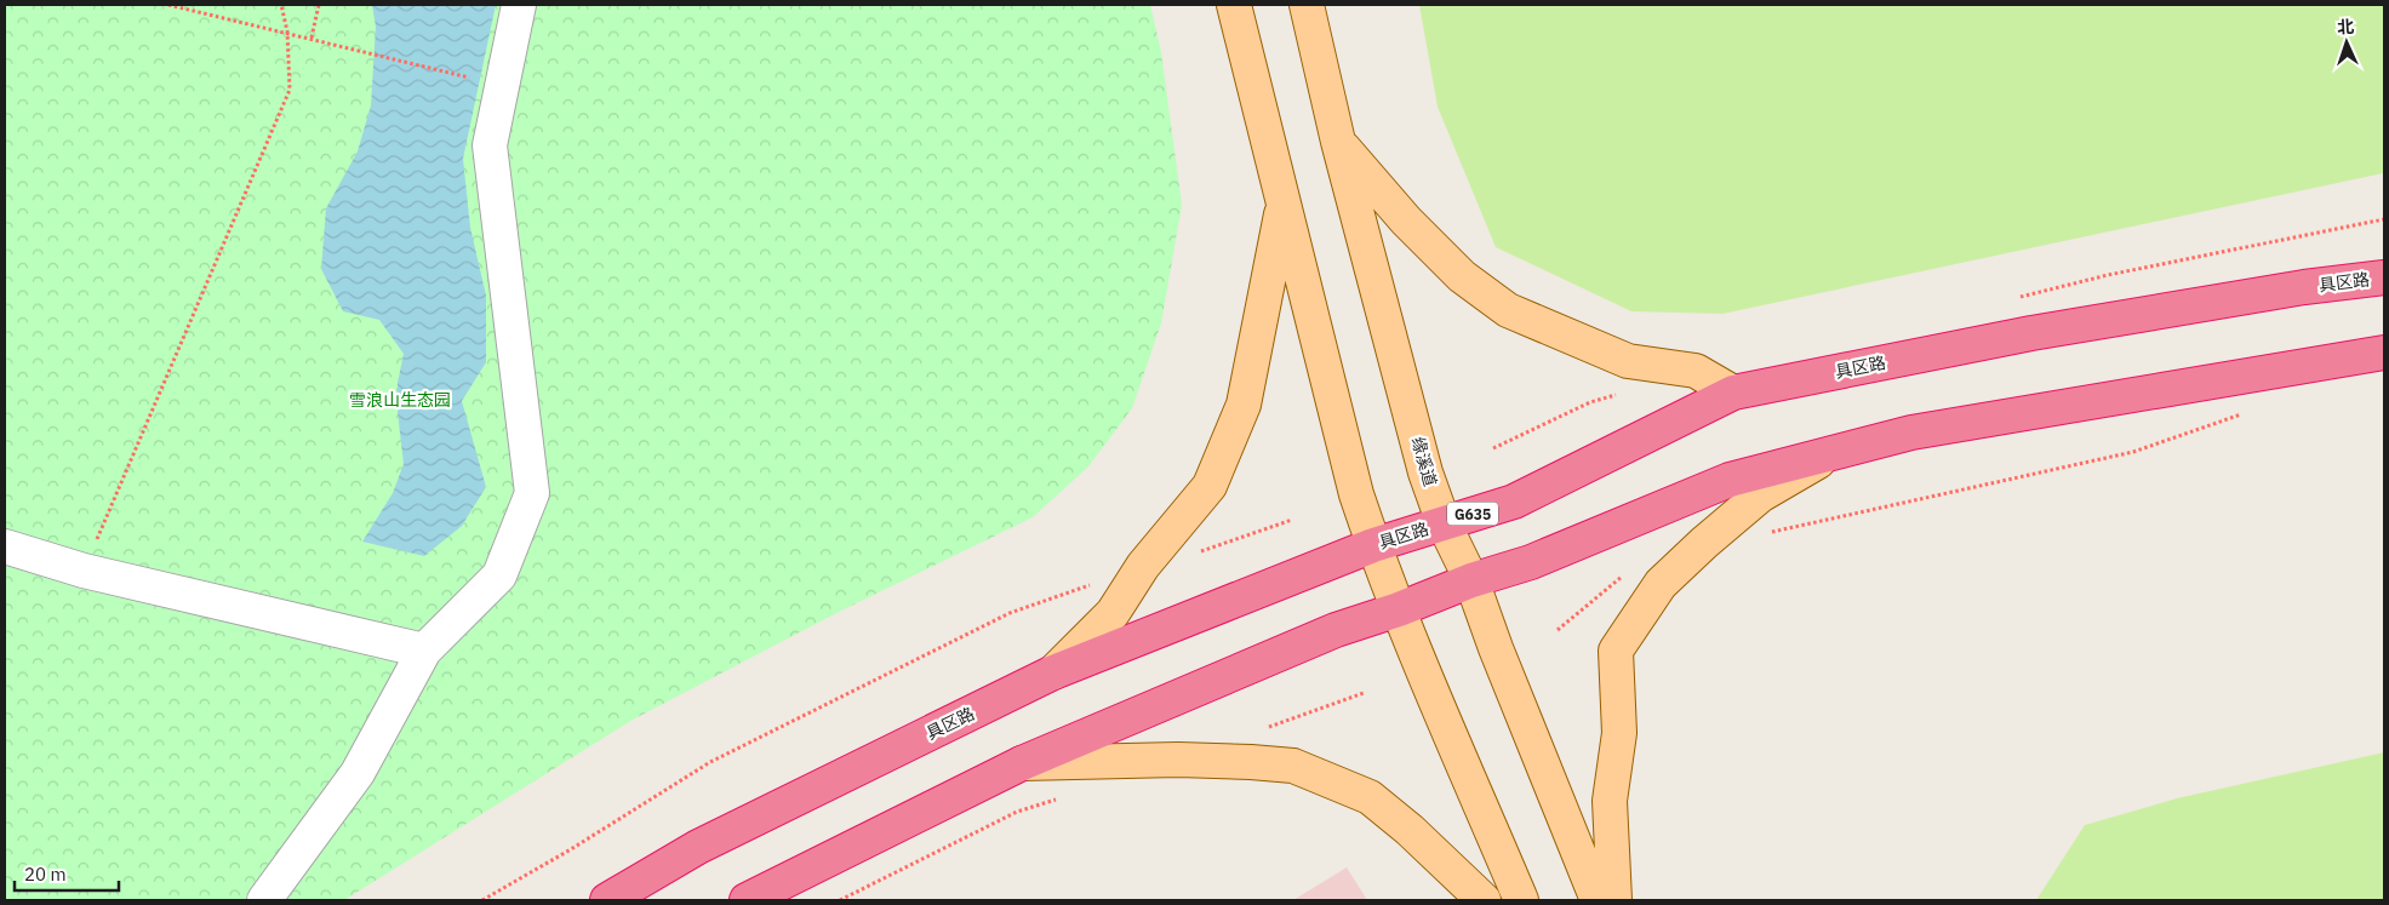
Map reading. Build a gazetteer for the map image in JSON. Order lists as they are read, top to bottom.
{
  "streets": {
    "highway": ["具区路", "G635"],
    "main road": ["缘溪道"]
  },
  "crossings": [
    ["具区路", "缘溪道"]
  ],
  "parks": ["雪浪山生态园"],
  "scale_bar": "20 m",
  "north": "top"
}
